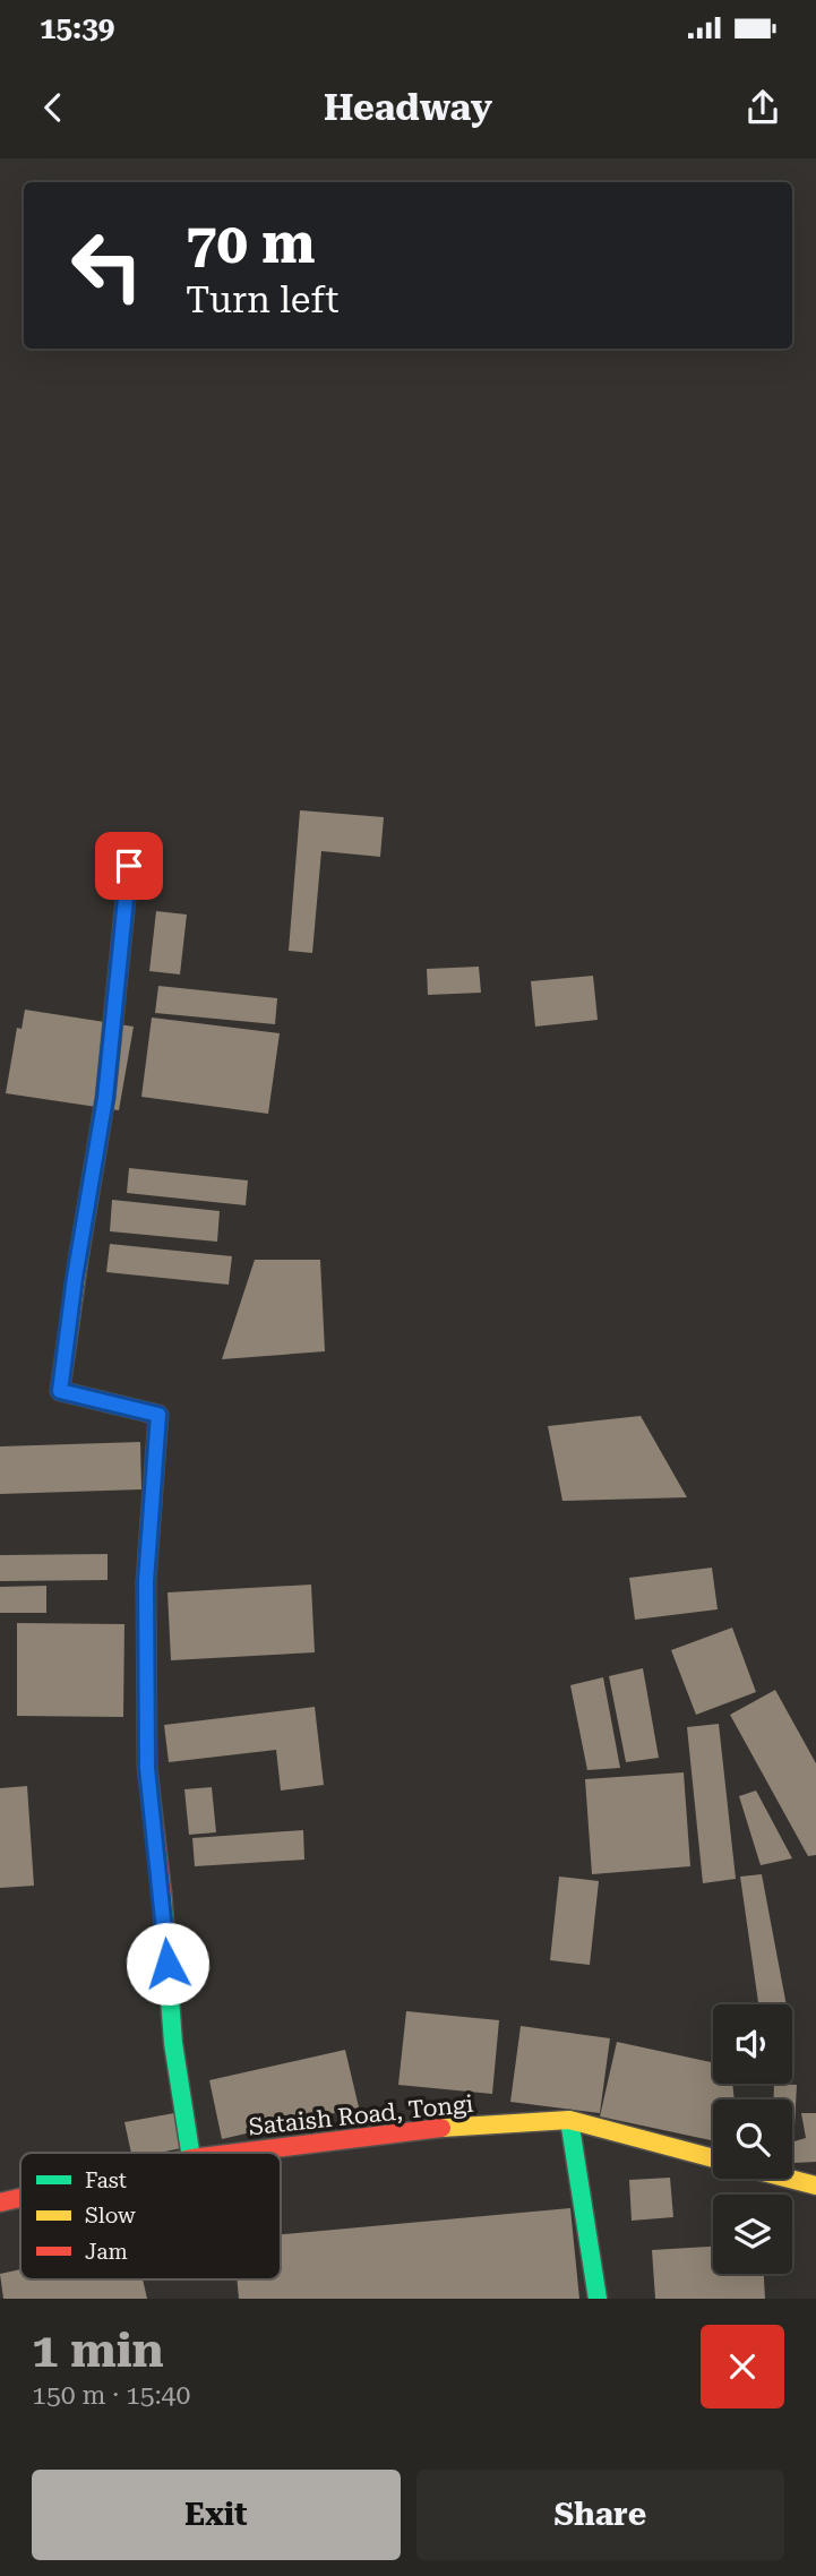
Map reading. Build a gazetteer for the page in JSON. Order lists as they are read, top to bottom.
{
  "streets": {
    "street": ["Sataish Road, Tongi"]
  },
  "legend": ["Fast", "Slow", "Jam"],
  "page": {
    "status": "15:39",
    "header": "Headway",
    "turn": ["70 m", "Turn left"],
    "heading": ["1 min", "150 m · 15:40"],
    "buttons": ["Exit", "Share"]
  }
}
